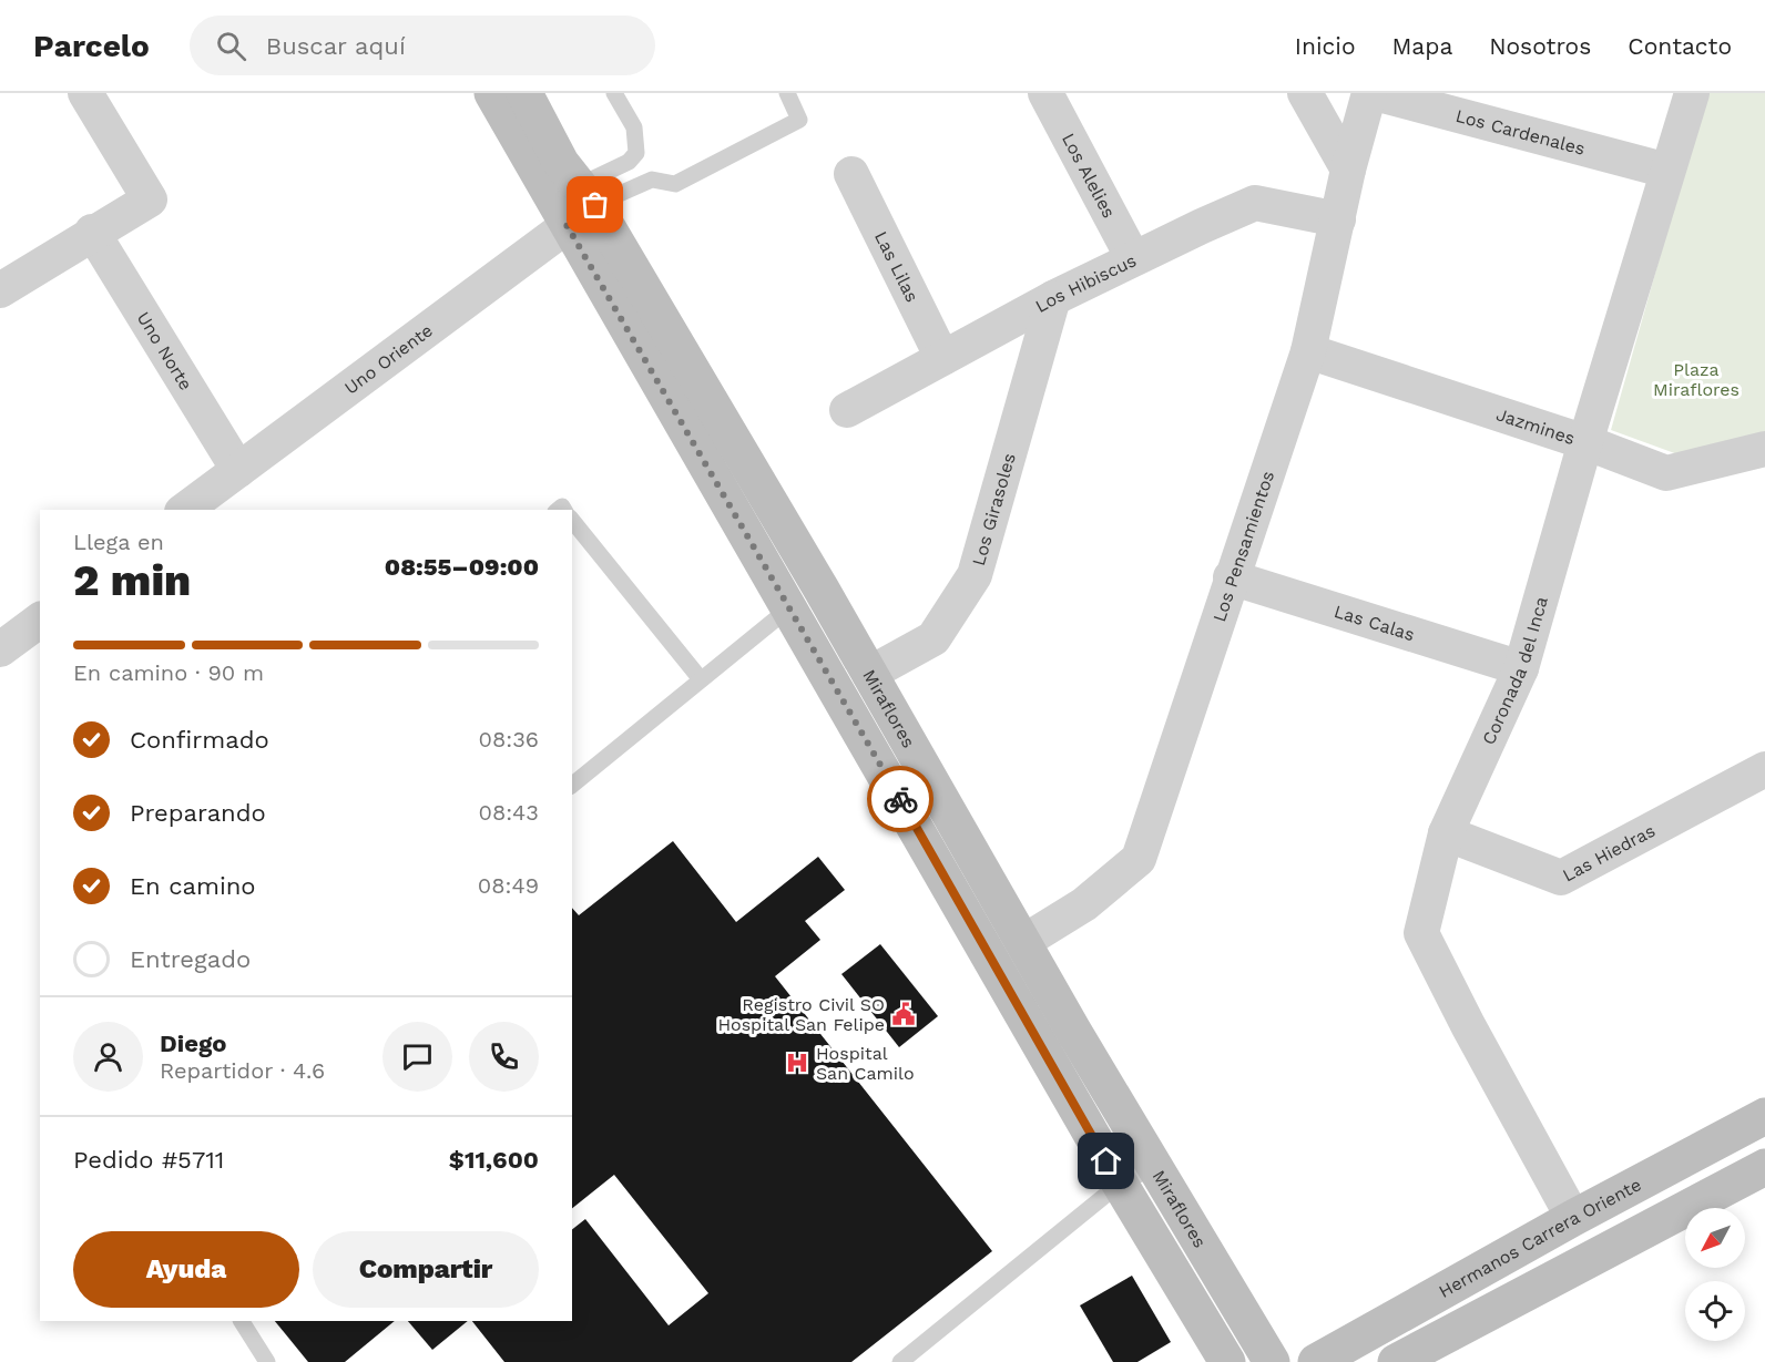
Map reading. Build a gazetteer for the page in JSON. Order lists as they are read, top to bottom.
{
  "streets": {
    "main road": ["Miraflores", "Hermanos Carrera Oriente"],
    "street": [
      "Los Cardenales",
      "Los Alelies",
      "Las Lilas",
      "Los Hibiscus",
      "Uno Norte",
      "Uno Oriente",
      "Jazmines",
      "Los Girasoles",
      "Los Pensamientos",
      "Las Calas",
      "Coronada del Inca",
      "Las Hiedras"
    ]
  },
  "crossings": [
    ["Los Cardenales", "Los Pensamientos"],
    ["Los Cardenales", "Coronada del Inca"],
    ["Los Alelies", "Los Hibiscus"],
    ["Las Lilas", "Los Hibiscus"],
    ["Los Hibiscus", "Los Girasoles"],
    ["Los Hibiscus", "Los Pensamientos"],
    ["Uno Norte", "Uno Oriente"],
    ["Uno Oriente", "Miraflores"],
    ["Jazmines", "Los Pensamientos"],
    ["Jazmines", "Coronada del Inca"],
    ["Los Girasoles", "Miraflores"],
    ["Los Pensamientos", "Las Calas"],
    ["Los Pensamientos", "Miraflores"],
    ["Las Calas", "Coronada del Inca"],
    ["Coronada del Inca", "Las Hiedras"],
    ["Coronada del Inca", "Hermanos Carrera Oriente"]
  ],
  "parks": ["Plaza Miraflores"],
  "places": {
    "public building": ["Registro Civil SO Hospital San Felipe"],
    "hospital": ["Hospital San Camilo"]
  },
  "north": "bottom left",
  "page": {
    "header": "Parcelo",
    "search": "Buscar aquí",
    "nav": [
      "Inicio",
      "Mapa",
      "Nosotros",
      "Contacto"
    ],
    "heading": ["2 min", "Llega en", "08:55–09:00"],
    "panel": [
      "Diego",
      "Repartidor · 4.6",
      "Pedido #5711",
      "$11,600"
    ],
    "bar": "En camino · 90 m",
    "list": [
      ["Confirmado", "08:36"],
      ["Preparando", "08:43"],
      ["En camino", "08:49"],
      "Entregado"
    ],
    "buttons": ["Ayuda", "Compartir"]
  }
}
